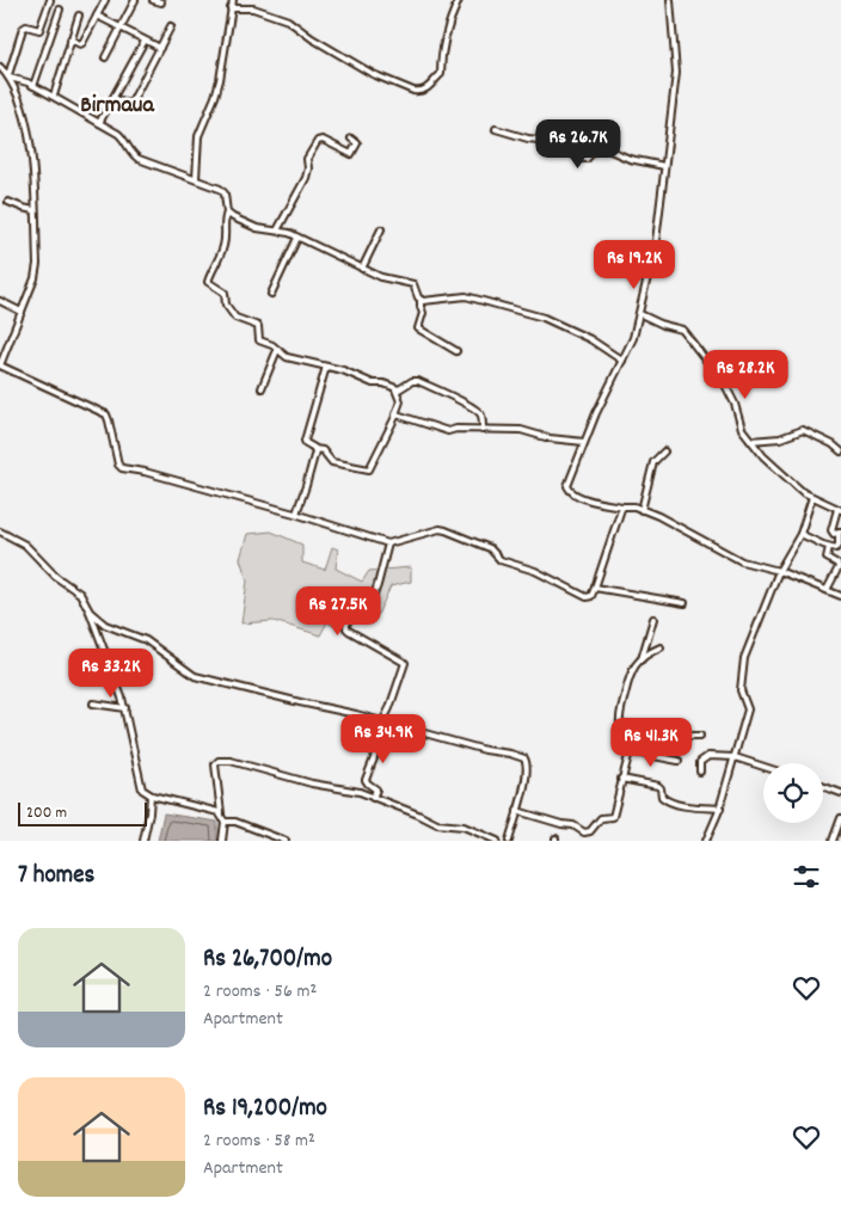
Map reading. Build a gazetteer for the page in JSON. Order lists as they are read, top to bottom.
{
  "districts": ["Birmaua"],
  "scale_bar": "200 m",
  "page": {
    "price": [
      "Rs 26.7K",
      "Rs 19.2K",
      "Rs 28.2K",
      "Rs 27.5K",
      "Rs 33.2K",
      "Rs 34.9K",
      "Rs 41.3K"
    ],
    "scale": "200 m",
    "heading": "7 homes",
    "list": [
      {
        "name": "Rs 26,700/mo",
        "note": "2 rooms · 56 m² · Apartment"
      },
      {
        "name": "Rs 19,200/mo",
        "note": "2 rooms · 58 m² · Apartment"
      }
    ]
  }
}
